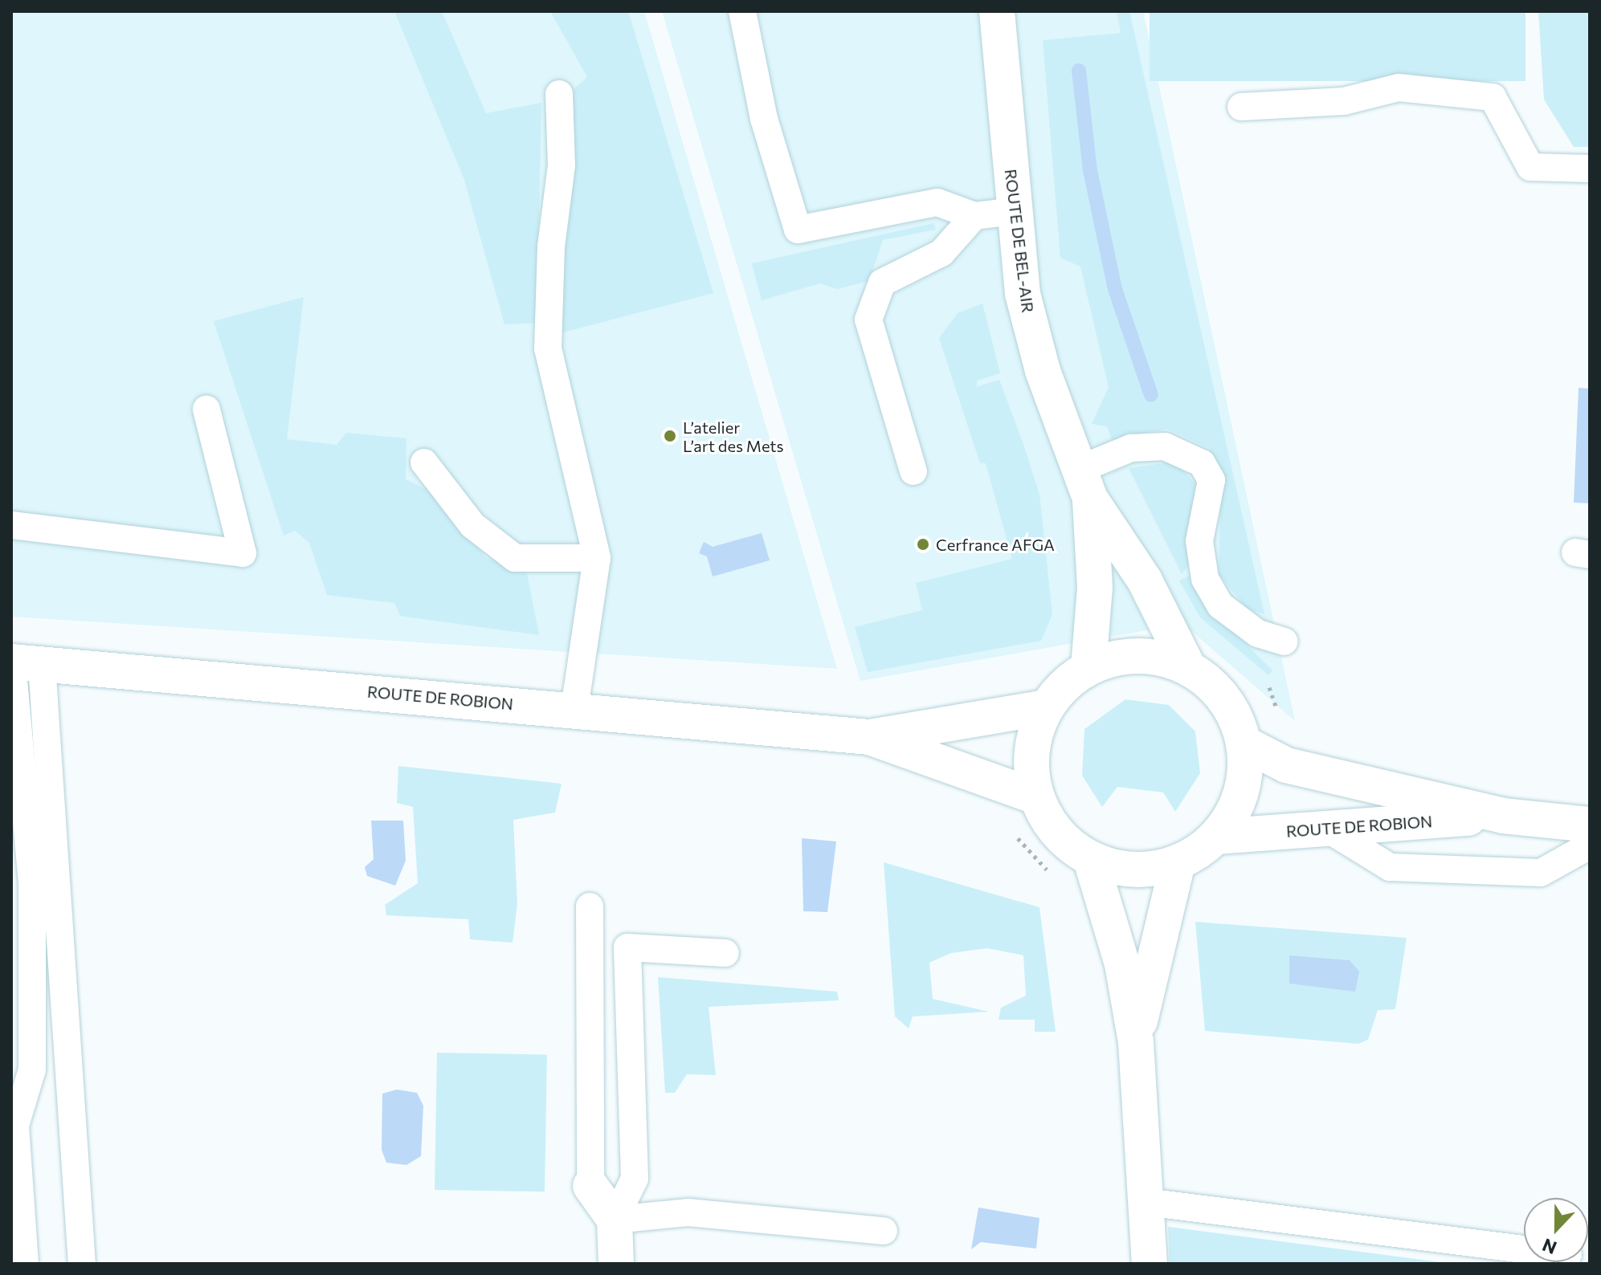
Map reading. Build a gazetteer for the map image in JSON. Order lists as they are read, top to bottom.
{
  "streets": {
    "main road": ["ROUTE DE BEL-AIR", "ROUTE DE ROBION"]
  },
  "crossings": [
    ["ROUTE DE BEL-AIR", "ROUTE DE ROBION"]
  ],
  "places": ["L’atelier L’art des Mets", "Cerfrance AFGA"],
  "north": "bottom"
}
